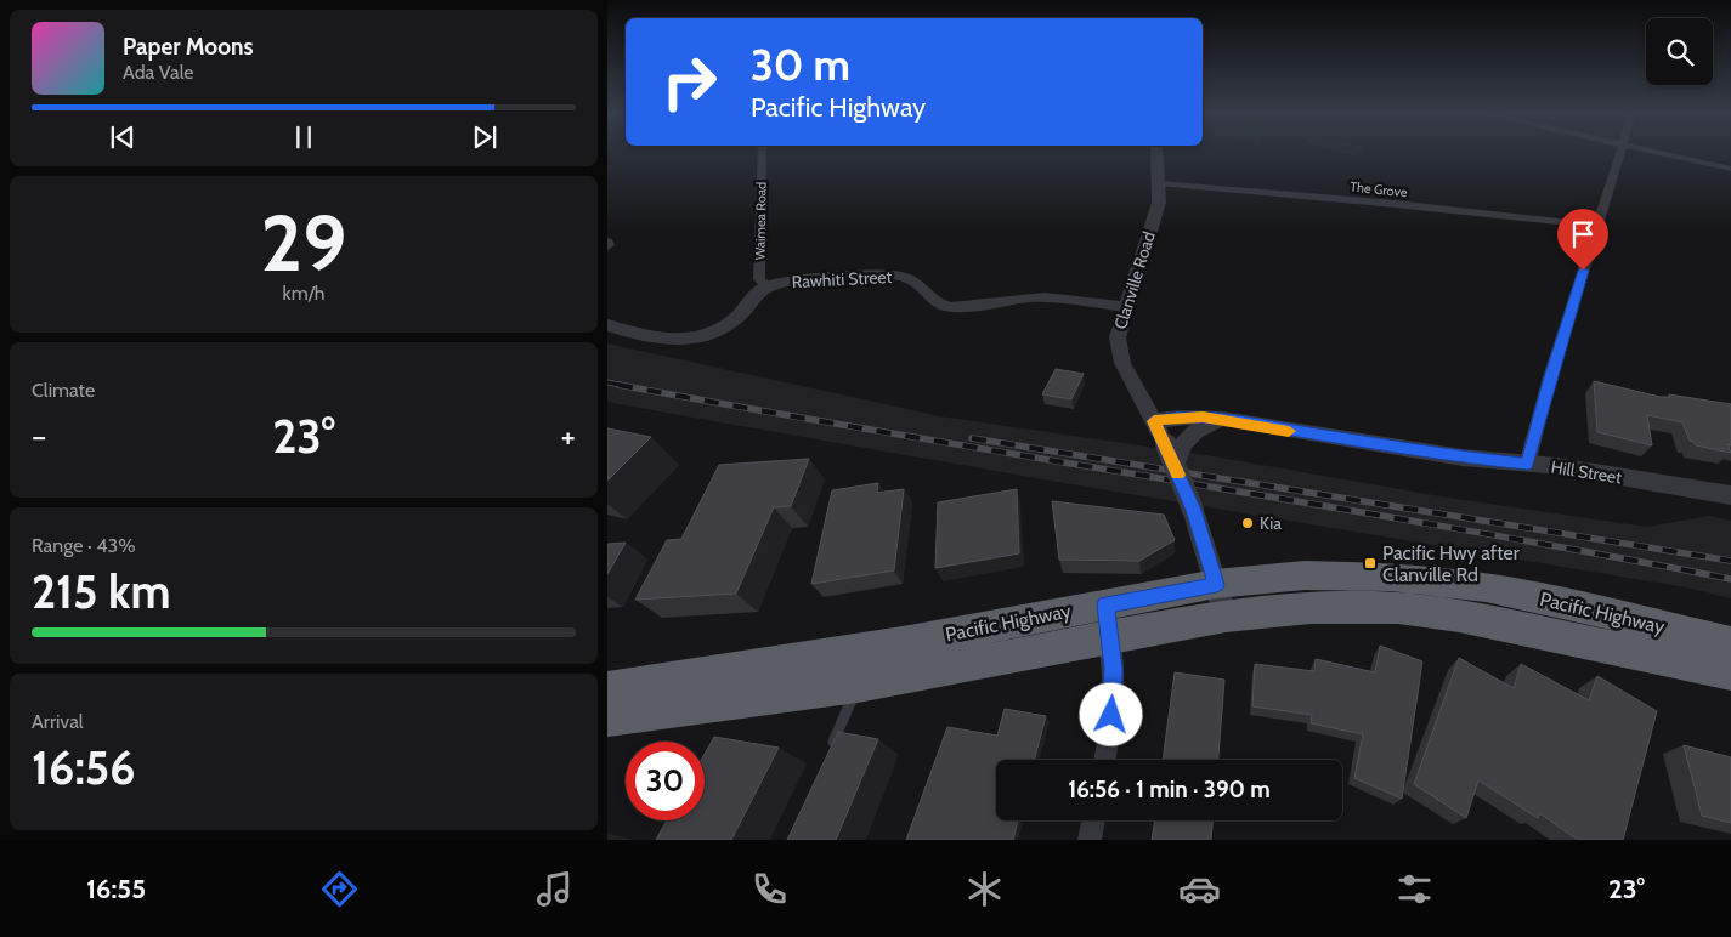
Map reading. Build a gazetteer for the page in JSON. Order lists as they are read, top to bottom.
{
  "streets": {
    "highway": ["Pacific Highway"],
    "street": [
      "The Grove",
      "Waimea Road",
      "Rawhiti Street",
      "Clanville Road",
      "Hill Street"
    ]
  },
  "crossings": [
    ["The Grove", "Clanville Road"],
    ["Waimea Road", "Rawhiti Street"],
    ["Rawhiti Street", "Clanville Road"],
    ["Clanville Road", "Hill Street"],
    ["Clanville Road", "Pacific Highway"]
  ],
  "places": {
    "other": ["Kia"],
    "transit": ["Pacific Hwy after Clanville Rd"]
  },
  "page": {
    "turn": ["30 m", "Pacific Highway"],
    "song": ["Paper Moons", "Ada Vale"],
    "tile": [
      ["29", "km/h"],
      "Climate",
      ["Range · 43%", "215 km"],
      ["Arrival", "16:56"]
    ],
    "heat": ["−", "23°", "+"],
    "limit": "30",
    "trip": "16:56 · 1 min · 390 m",
    "tabs": ["16:55", "23°"]
  }
}
